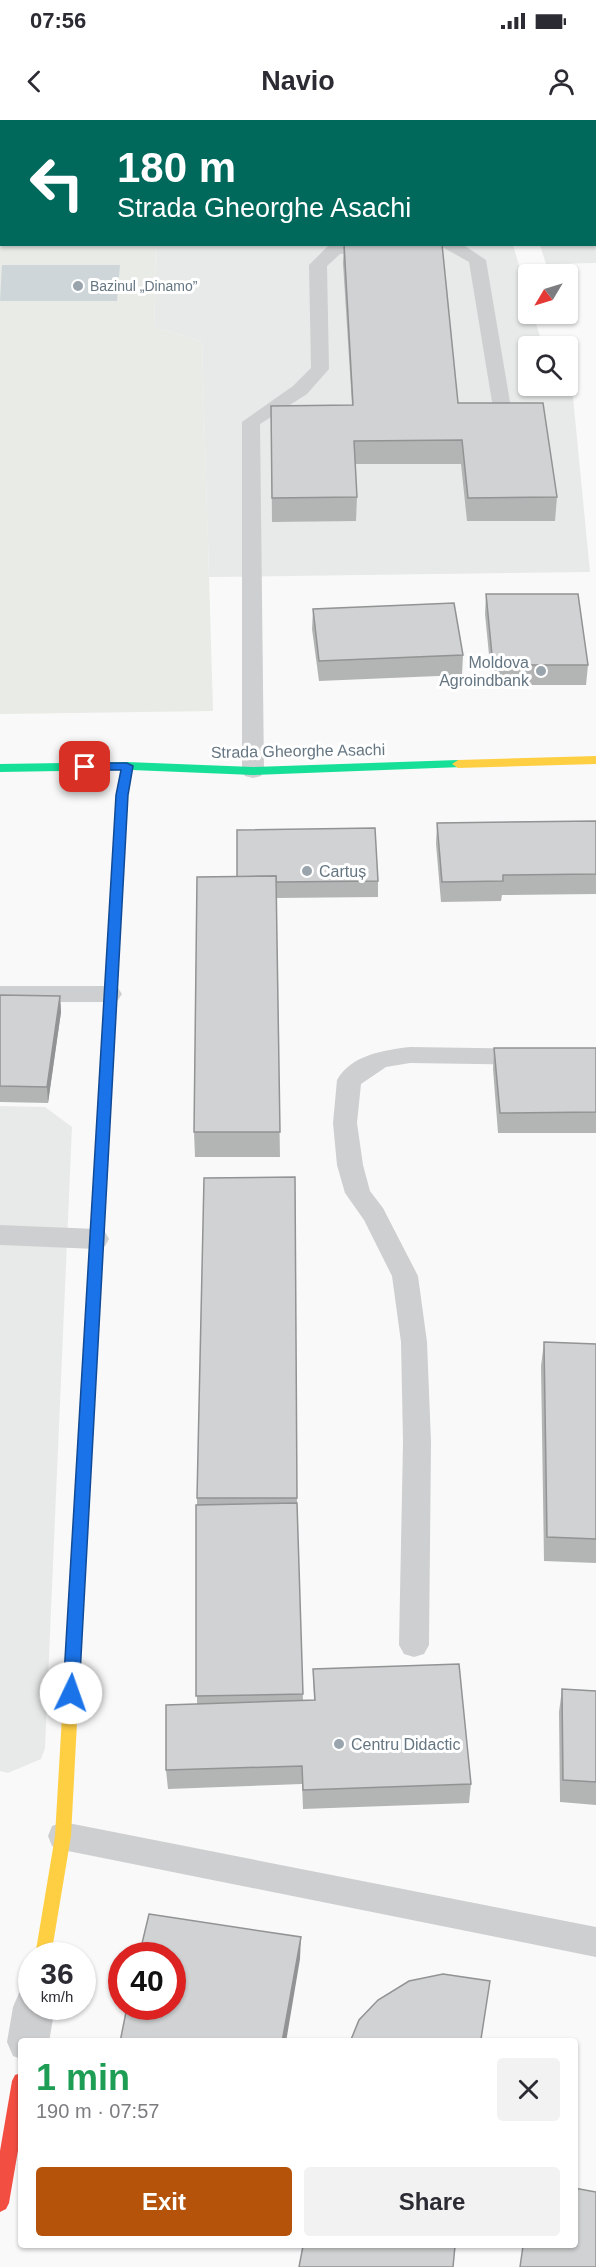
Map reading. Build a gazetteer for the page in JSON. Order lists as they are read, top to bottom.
{
  "streets": {
    "street": ["Strada Gheorghe Asachi"]
  },
  "places": [
    "Bazinul „Dinamo”",
    "Moldova Agroindbank",
    "Cartuș",
    "Centru Didactic"
  ],
  "north": "bottom left",
  "page": {
    "status": "07:56",
    "header": "Navio",
    "turn": ["180 m", "Strada Gheorghe Asachi"],
    "speed": "36 km/h",
    "limit": "40",
    "heading": ["1 min", "190 m · 07:57"],
    "buttons": ["Exit", "Share"]
  }
}
